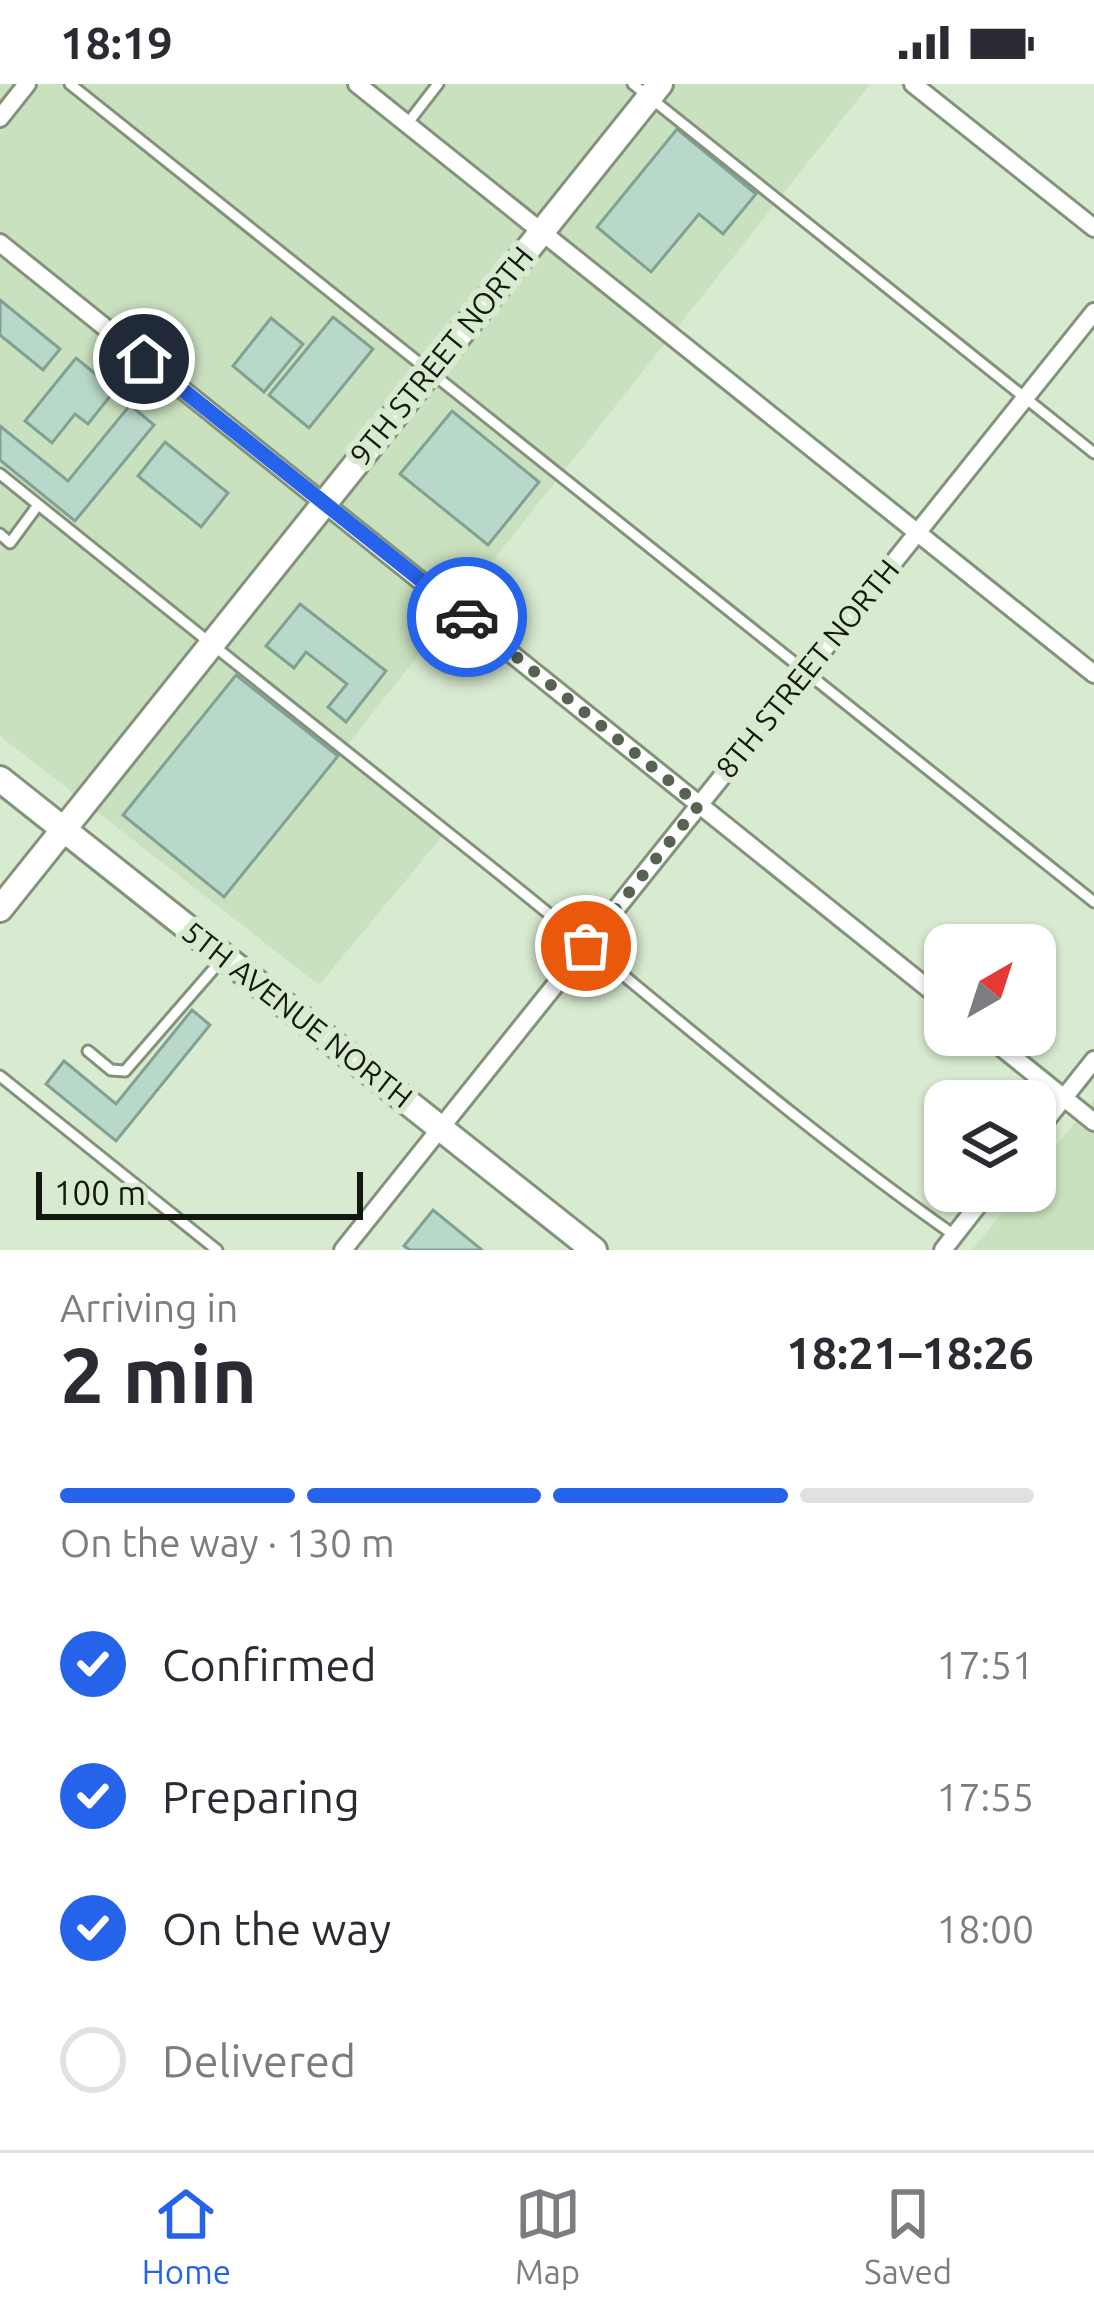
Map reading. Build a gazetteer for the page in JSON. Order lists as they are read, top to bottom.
{
  "streets": {
    "street": ["9TH STREET NORTH", "8TH STREET NORTH", "5TH AVENUE NORTH"]
  },
  "crossings": [
    ["9TH STREET NORTH", "5TH AVENUE NORTH"],
    ["8TH STREET NORTH", "5TH AVENUE NORTH"]
  ],
  "scale_bar": "100 m",
  "north": "top right",
  "page": {
    "status": "18:19",
    "scale": "100 m",
    "heading": ["2 min", "Arriving in", "18:21–18:26"],
    "bar": "On the way · 130 m",
    "list": [
      ["Confirmed", "17:51"],
      ["Preparing", "17:55"],
      ["On the way", "18:00"],
      "Delivered"
    ],
    "tabs": ["Home", "Map", "Saved"]
  }
}
